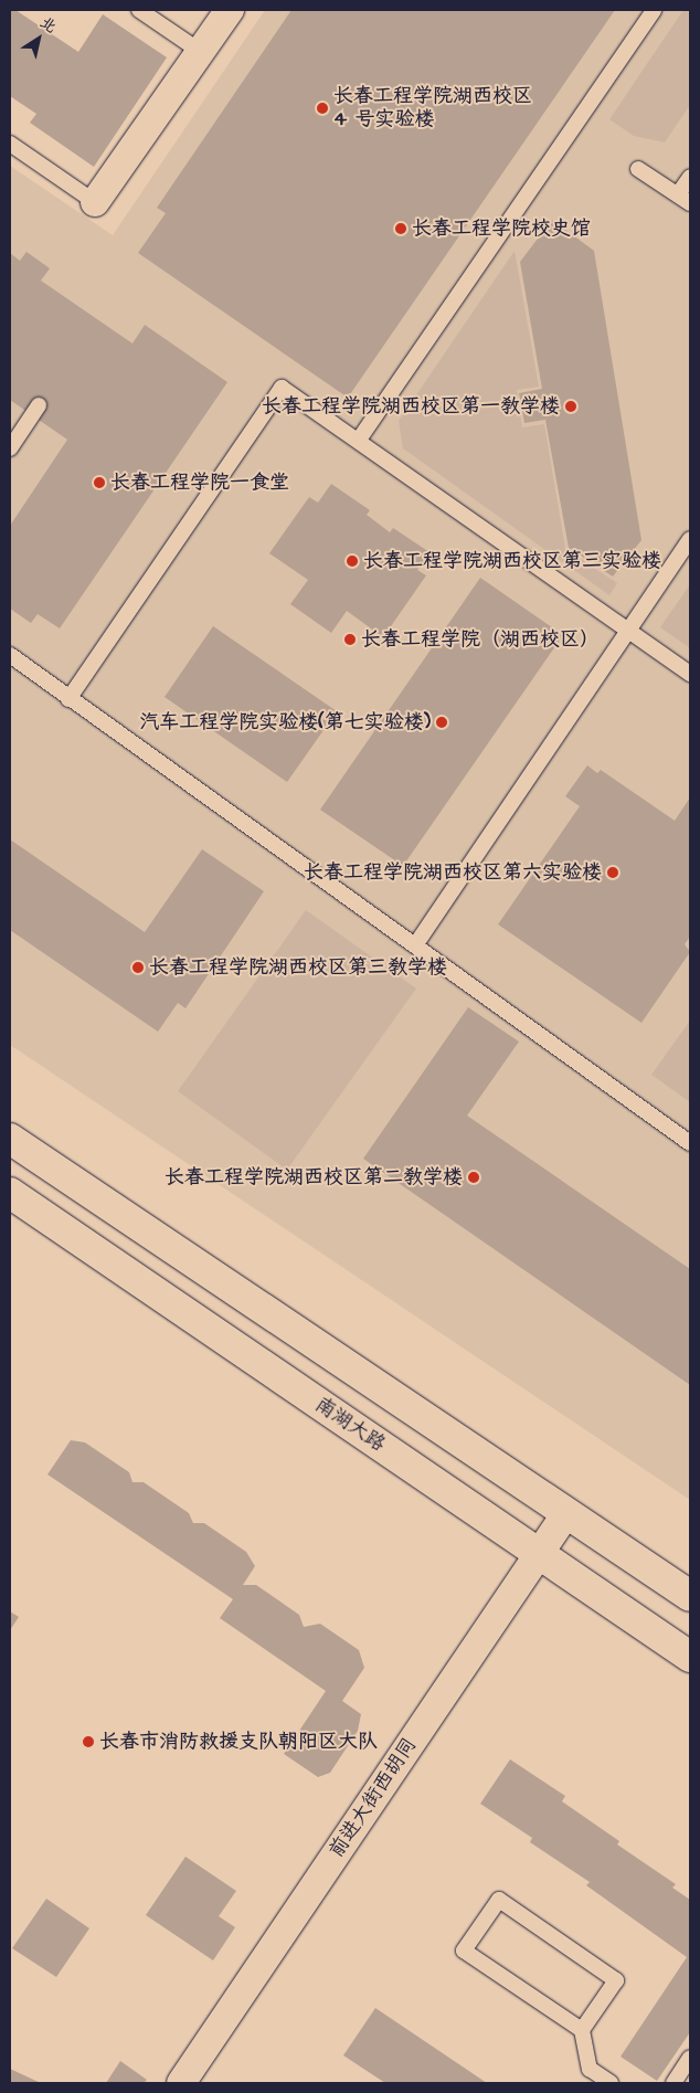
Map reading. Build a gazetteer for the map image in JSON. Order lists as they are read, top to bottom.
{
  "streets": {
    "main road": ["南湖大路"],
    "street": ["前进大街西胡同"]
  },
  "crossings": [
    ["南湖大路", "前进大街西胡同"]
  ],
  "places": [
    "长春工程学院湖西校区 4 号实验楼",
    "长春工程学院校史馆",
    "长春工程学院湖西校区第一教学楼",
    "长春工程学院一食堂",
    "长春工程学院湖西校区第三实验楼",
    "长春工程学院（湖西校区）",
    "汽车工程学院实验楼(第七实验楼)",
    "长春工程学院湖西校区第六实验楼",
    "长春工程学院湖西校区第三教学楼",
    "长春工程学院湖西校区第二教学楼",
    "长春市消防救援支队朝阳区大队"
  ],
  "north": "top right"
}
